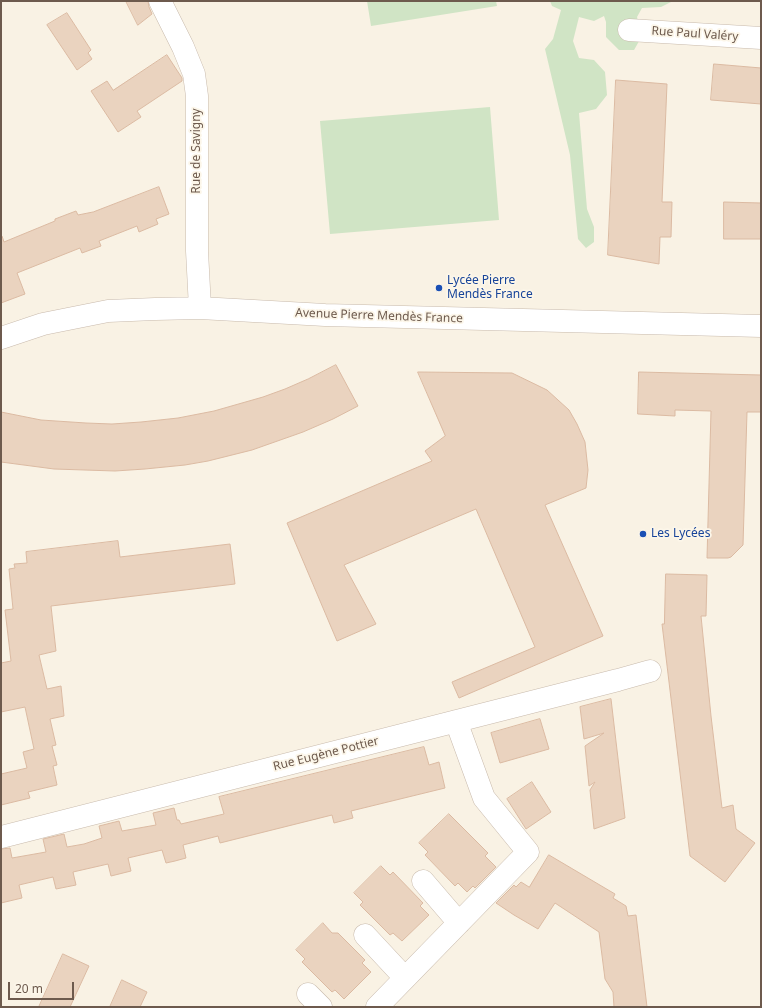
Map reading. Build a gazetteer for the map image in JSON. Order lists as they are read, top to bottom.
{
  "streets": {
    "street": [
      "Rue Paul Valéry",
      "Rue de Savigny",
      "Avenue Pierre Mendès France",
      "Rue Eugène Pottier"
    ]
  },
  "crossings": [
    ["Rue de Savigny", "Avenue Pierre Mendès France"]
  ],
  "places": ["Lycée Pierre Mendès France", "Les Lycées"],
  "scale_bar": "20 m"
}
